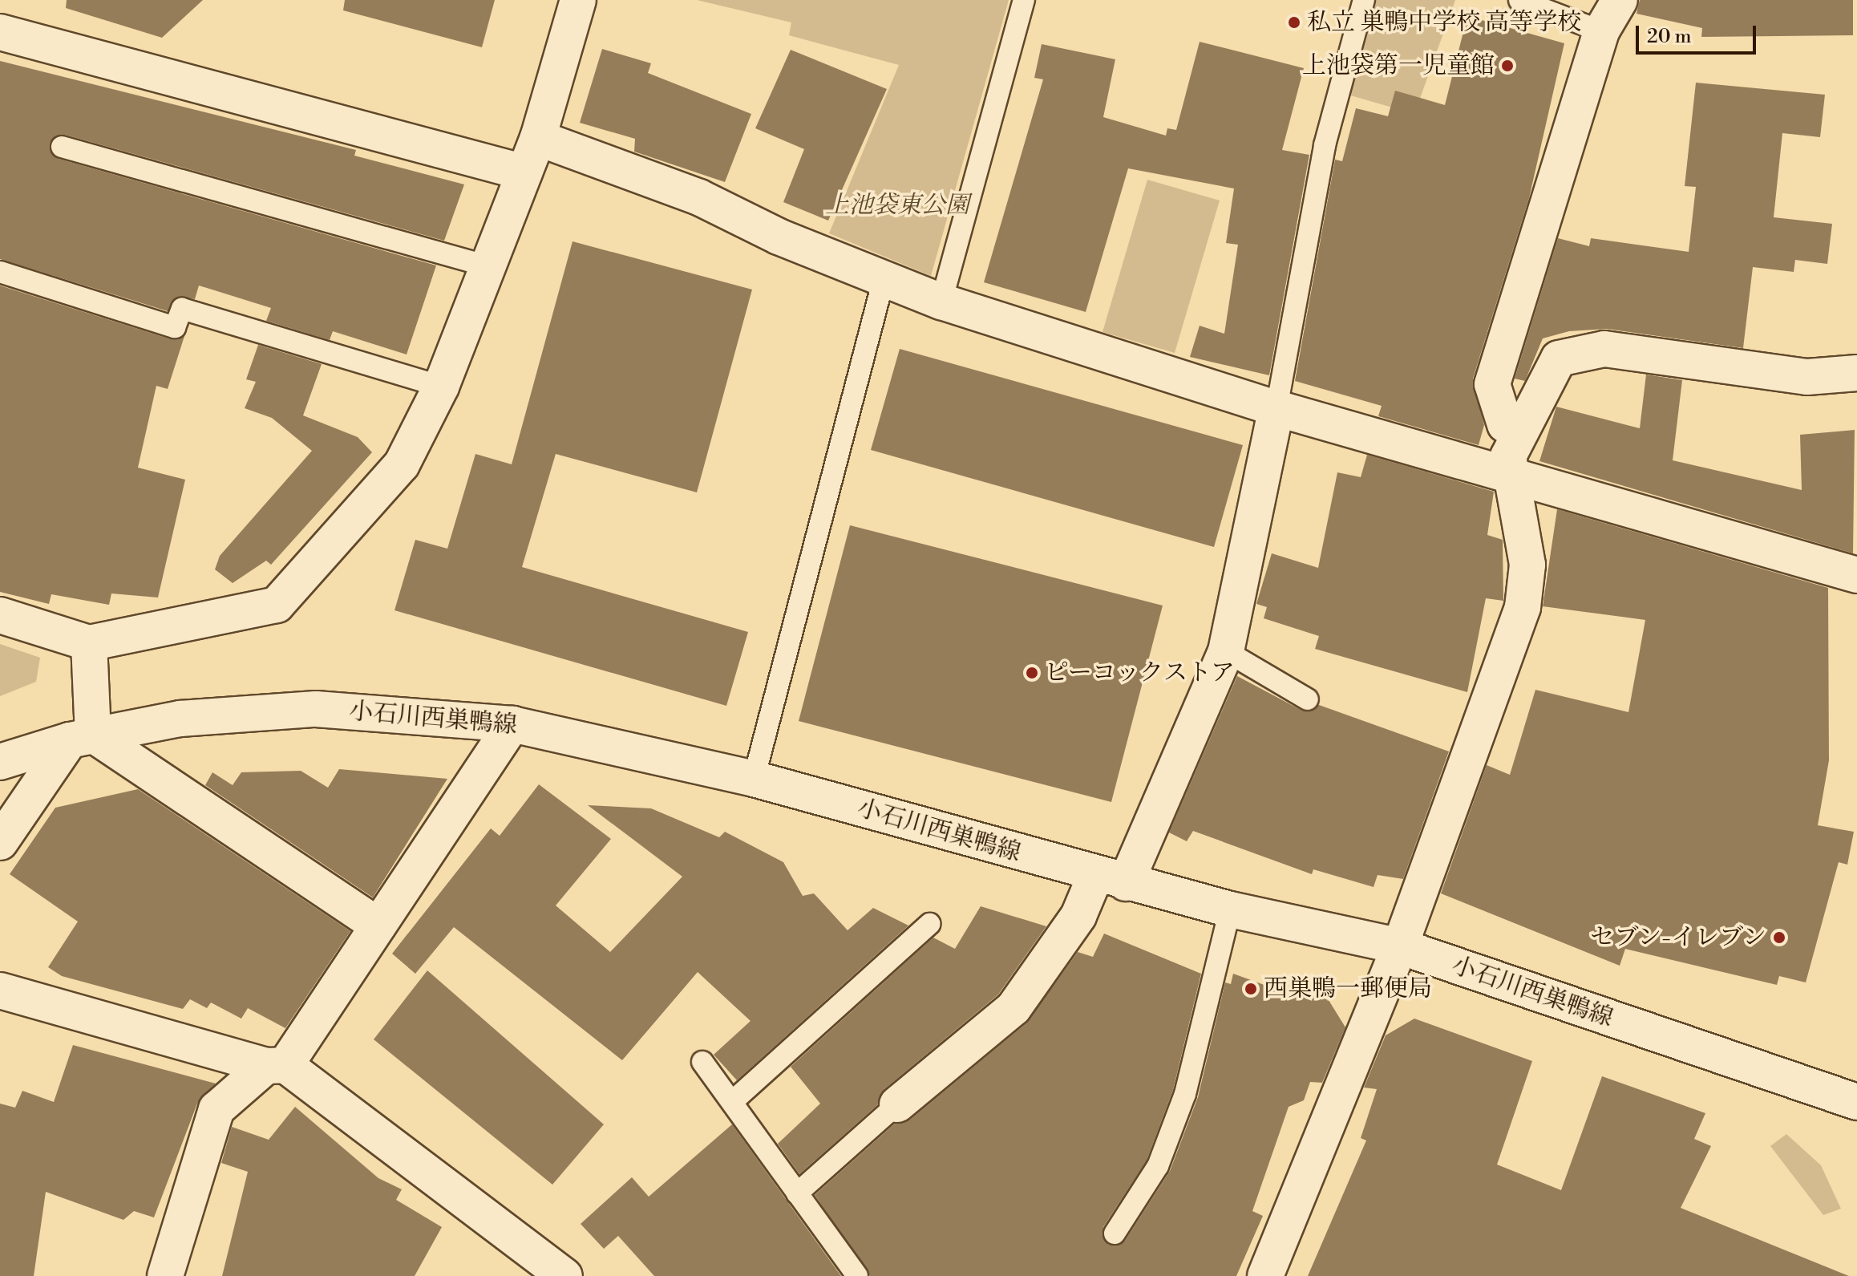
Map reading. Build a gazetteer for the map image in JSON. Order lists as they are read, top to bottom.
{
  "streets": {
    "street": ["小石川西巣鴨線"]
  },
  "parks": ["上池袋東公園"],
  "places": [
    "私立 巣鴨中学校 高等学校",
    "上池袋第一児童館",
    "ピーコックストア",
    "セブン-イレブン",
    "西巣鴨一郵便局"
  ],
  "scale_bar": "20 m"
}
